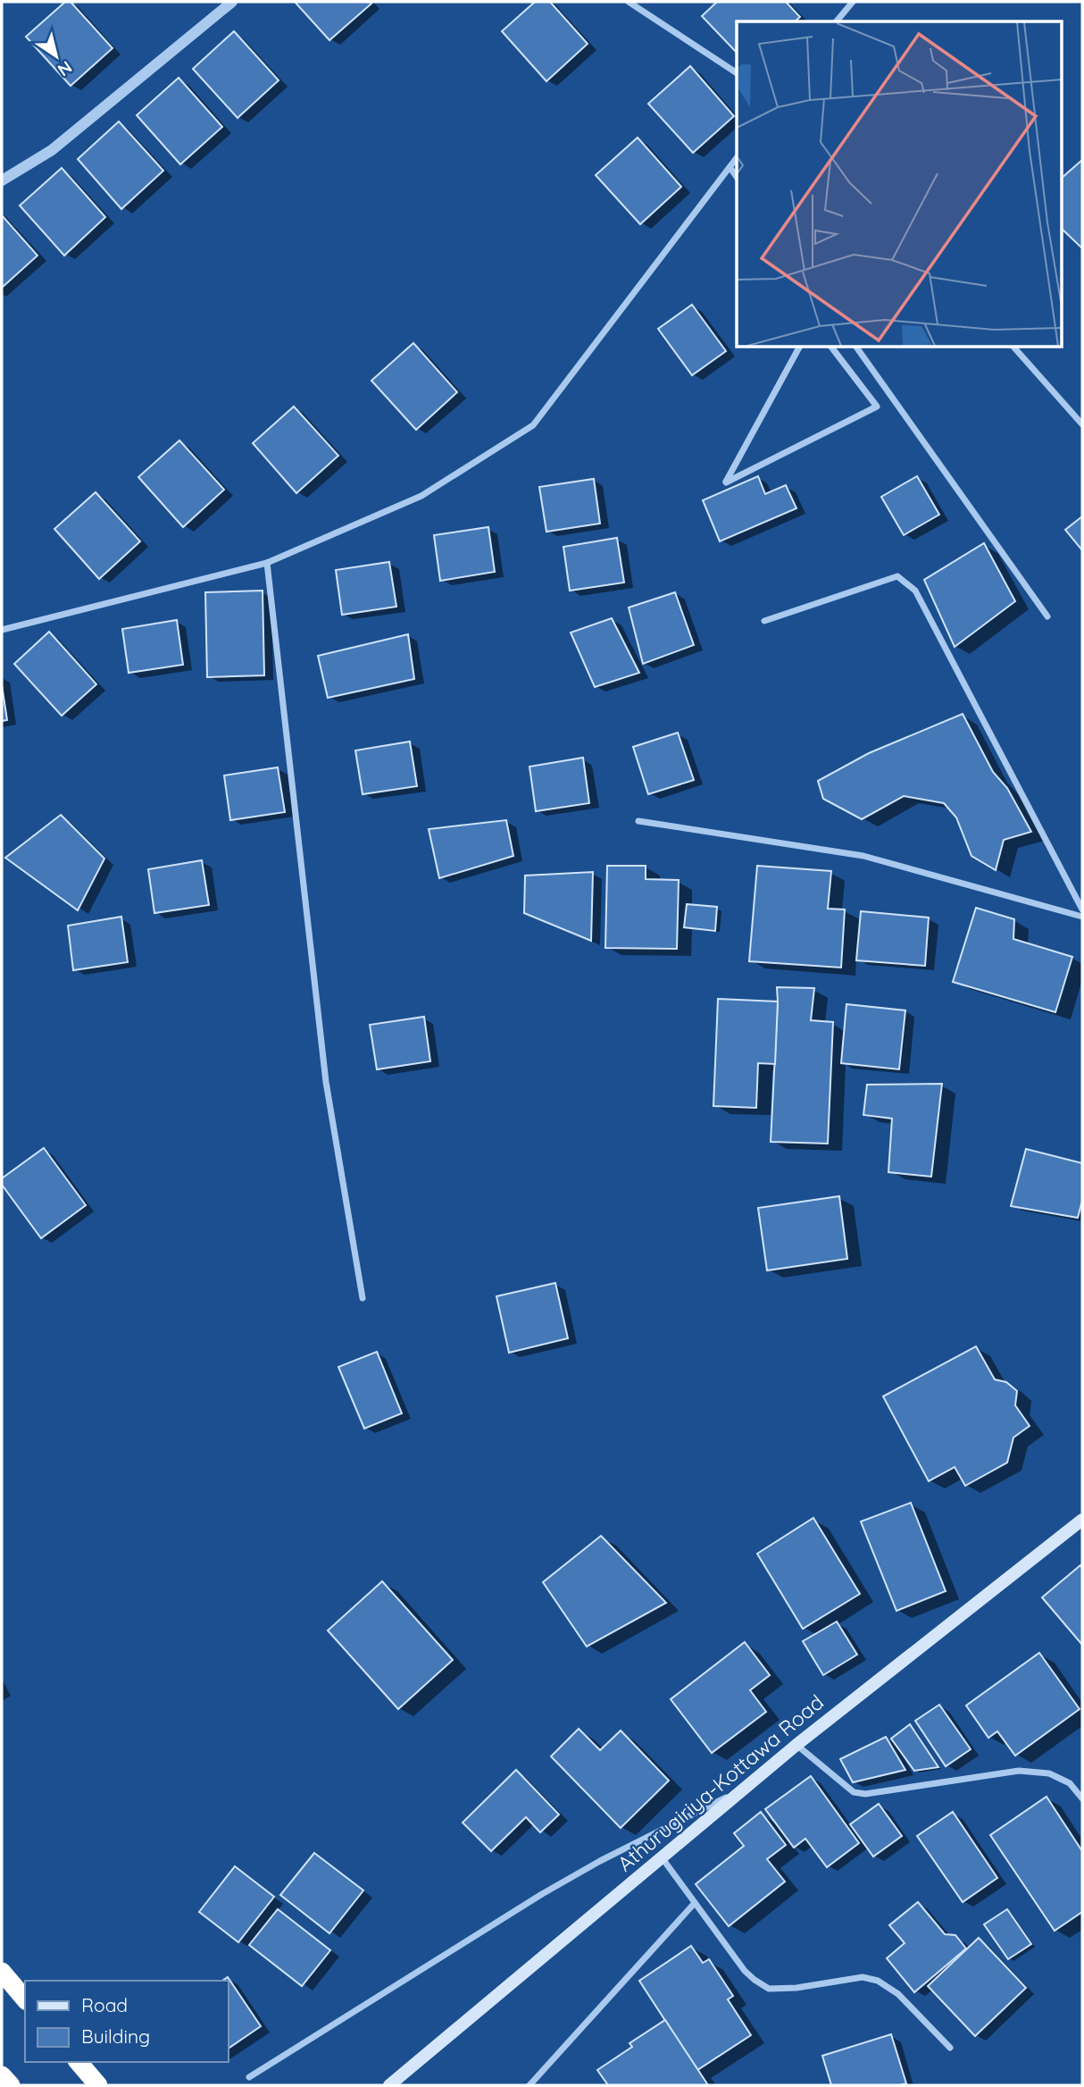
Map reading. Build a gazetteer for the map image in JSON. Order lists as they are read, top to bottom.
{
  "streets": {
    "main road": ["Athurugiriya-Kottawa Road"]
  },
  "legend": ["Road", "Building"],
  "north": "bottom right"
}
